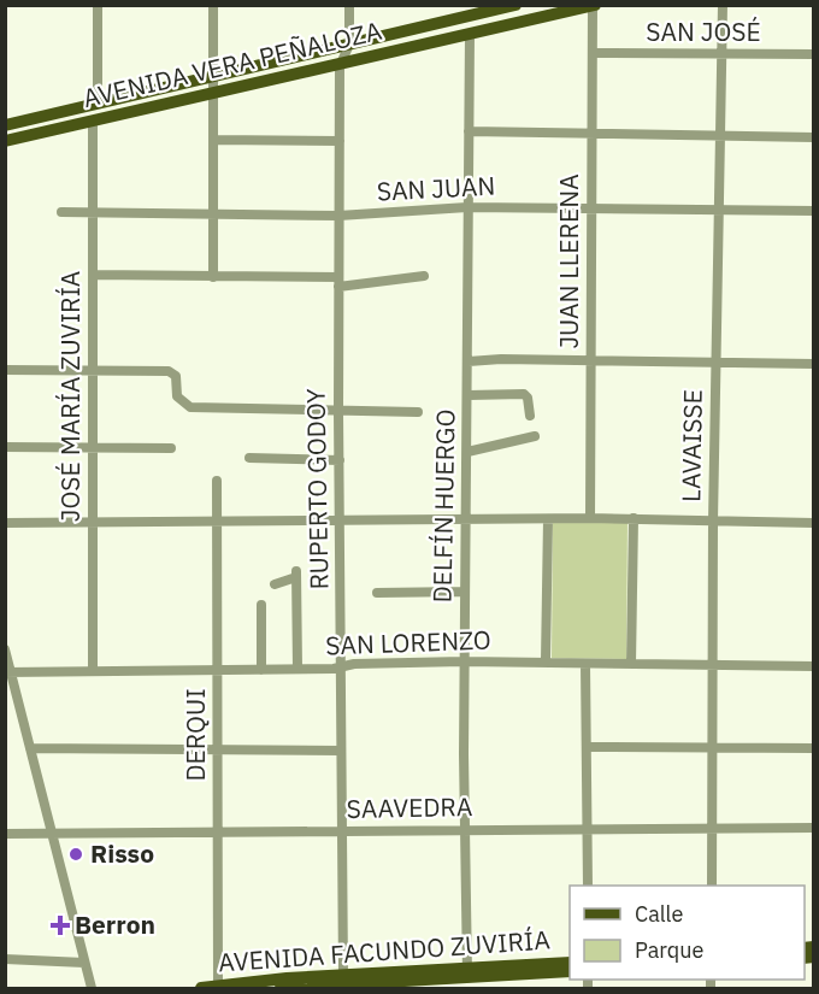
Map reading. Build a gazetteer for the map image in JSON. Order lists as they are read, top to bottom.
{
  "streets": {
    "main road": ["AVENIDA VERA PEÑALOZA", "AVENIDA FACUNDO ZUVIRÍA"],
    "street": [
      "SAN JOSÉ",
      "SAN JUAN",
      "JUAN LLERENA",
      "JOSÉ MARÍA ZUVIRÍA",
      "LAVAISSE",
      "RUPERTO GODOY",
      "DELFÍN HUERGO",
      "SAN LORENZO",
      "DERQUI",
      "SAAVEDRA"
    ]
  },
  "crossings": [
    ["SAN JOSÉ", "JUAN LLERENA"],
    ["SAN JOSÉ", "LAVAISSE"],
    ["AVENIDA VERA PEÑALOZA", "JUAN LLERENA"],
    ["AVENIDA VERA PEÑALOZA", "JOSÉ MARÍA ZUVIRÍA"],
    ["AVENIDA VERA PEÑALOZA", "RUPERTO GODOY"],
    ["AVENIDA VERA PEÑALOZA", "DELFÍN HUERGO"],
    ["SAN JUAN", "JUAN LLERENA"],
    ["SAN JUAN", "JOSÉ MARÍA ZUVIRÍA"],
    ["SAN JUAN", "LAVAISSE"],
    ["SAN JUAN", "RUPERTO GODOY"],
    ["SAN JUAN", "DELFÍN HUERGO"],
    ["JOSÉ MARÍA ZUVIRÍA", "SAN LORENZO"],
    ["LAVAISSE", "SAN LORENZO"],
    ["LAVAISSE", "SAAVEDRA"],
    ["RUPERTO GODOY", "SAN LORENZO"],
    ["RUPERTO GODOY", "SAAVEDRA"],
    ["RUPERTO GODOY", "AVENIDA FACUNDO ZUVIRÍA"],
    ["DELFÍN HUERGO", "SAN LORENZO"],
    ["DELFÍN HUERGO", "SAAVEDRA"],
    ["DELFÍN HUERGO", "AVENIDA FACUNDO ZUVIRÍA"],
    ["SAN LORENZO", "DERQUI"],
    ["DERQUI", "SAAVEDRA"],
    ["DERQUI", "AVENIDA FACUNDO ZUVIRÍA"]
  ],
  "places": {
    "other": ["Risso"],
    "health": ["Berron"]
  },
  "legend": ["Calle", "Parque"]
}
